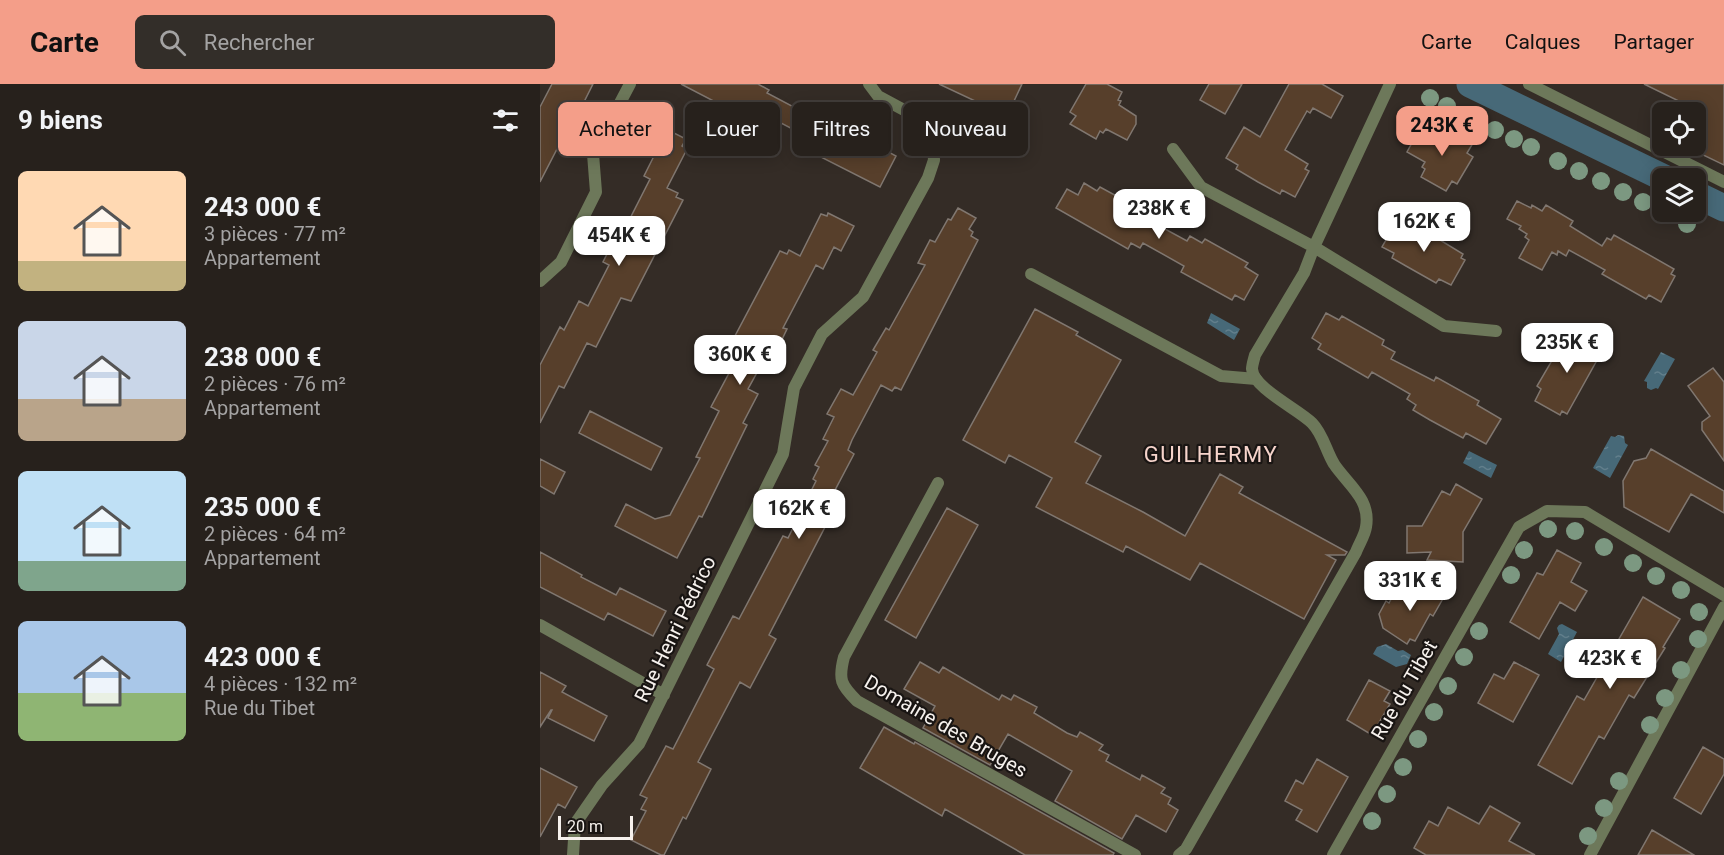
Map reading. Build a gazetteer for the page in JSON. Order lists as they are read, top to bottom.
{
  "streets": {
    "street": ["Rue Henri Pédrico", "Rue du Tibet", "Domaine des Bruges"]
  },
  "districts": ["GUILHERMY"],
  "scale_bar": "20 m",
  "page": {
    "header": "Carte",
    "search": "Rechercher",
    "nav": ["Carte", "Calques", "Partager"],
    "heading": "9 biens",
    "chip": [
      "Acheter",
      "Louer",
      "Filtres",
      "Nouveau"
    ],
    "price": [
      "243K €",
      "238K €",
      "162K €",
      "454K €",
      "235K €",
      "360K €",
      "162K €",
      "331K €",
      "423K €"
    ],
    "list": [
      {
        "name": "243 000 €",
        "note": "3 pièces · 77 m² · Appartement"
      },
      {
        "name": "238 000 €",
        "note": "2 pièces · 76 m² · Appartement"
      },
      {
        "name": "235 000 €",
        "note": "2 pièces · 64 m² · Appartement"
      },
      {
        "name": "423 000 €",
        "note": "4 pièces · 132 m² · Rue du Tibet"
      }
    ],
    "scale": "20 m"
  }
}
